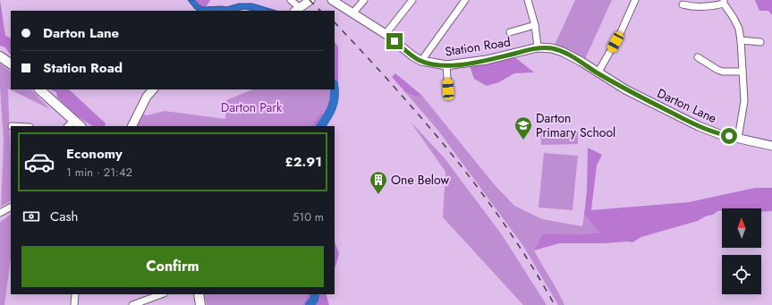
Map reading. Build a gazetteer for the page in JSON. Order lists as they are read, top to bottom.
{
  "streets": {
    "main road": ["Station Road", "Darton Lane"]
  },
  "crossings": [
    ["Station Road", "Darton Lane"]
  ],
  "parks": ["Darton Park"],
  "places": {
    "school or university": ["Darton Primary School"],
    "building": ["One Below"]
  },
  "north": "top",
  "page": {
    "banner": ["Darton Lane", "Station Road"],
    "list": [
      {
        "name": "Economy",
        "note": "1 min · 21:42",
        "value": "£2.91"
      }
    ],
    "pay": ["Cash", "510 m"],
    "buttons": "Confirm"
  }
}
